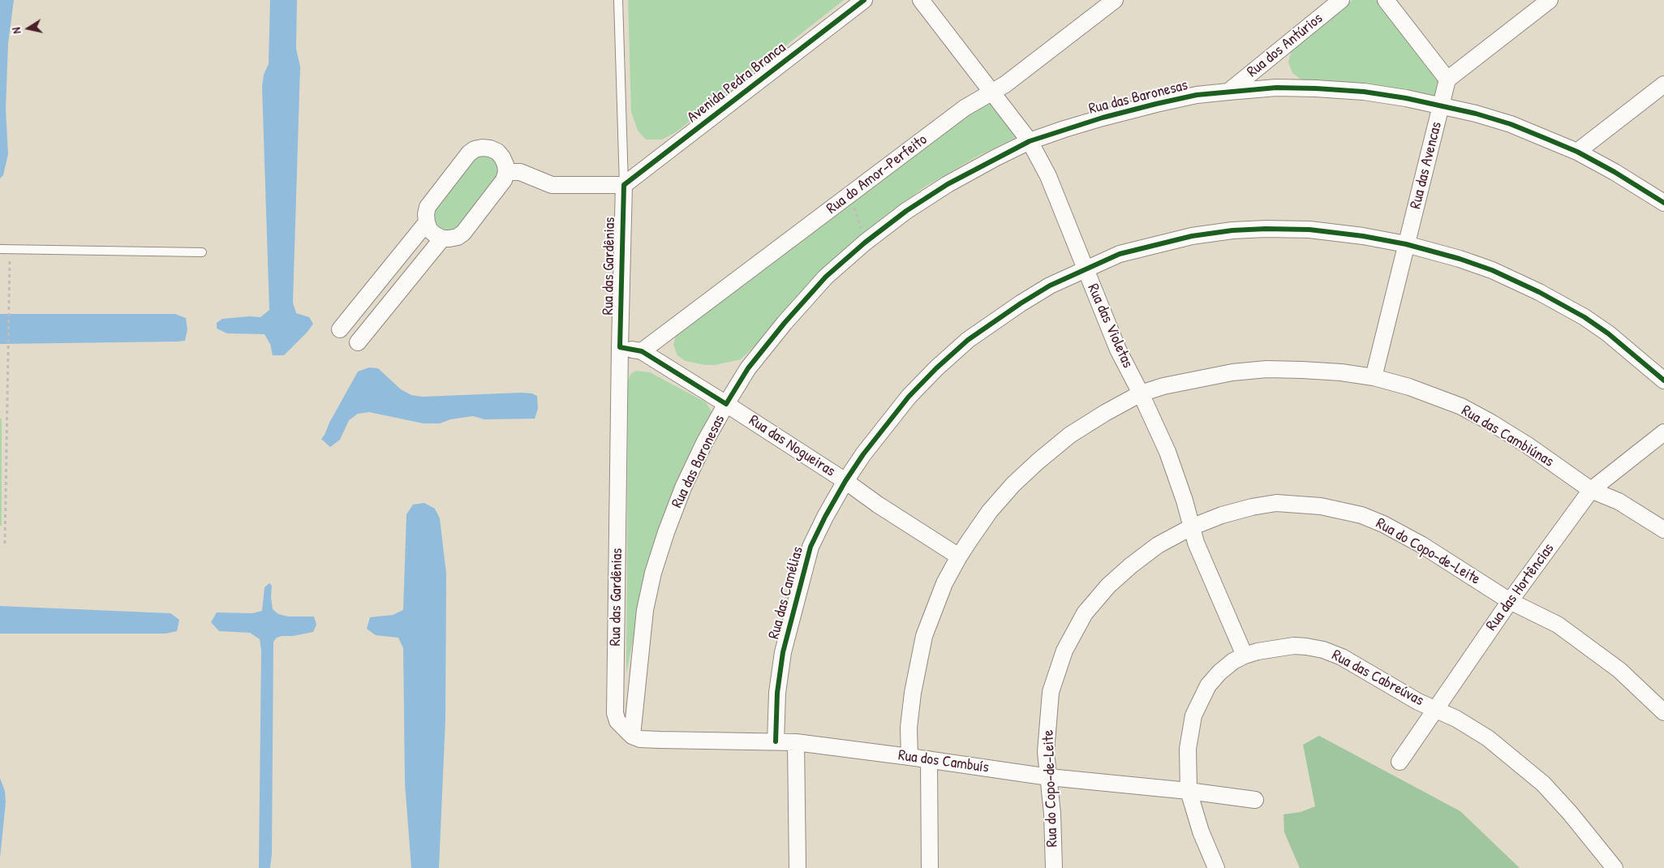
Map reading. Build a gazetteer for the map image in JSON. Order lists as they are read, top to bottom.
{
  "streets": {
    "street": [
      "Rua dos Antúrios",
      "Avenida Pedra Branca",
      "Rua das Baronesas",
      "Rua das Avencas",
      "Rua do Amor-Perfeito",
      "Rua das Gardênias",
      "Rua das Violetas",
      "Rua das Cambiúnas",
      "Rua das Nogueiras",
      "Rua do Copo-de-Leite",
      "Rua das Hortências",
      "Rua das Camélias",
      "Rua das Cabreúvas",
      "Rua dos Cambuís"
    ]
  },
  "crossings": [
    ["Rua dos Antúrios", "Rua das Baronesas"],
    ["Avenida Pedra Branca", "Rua das Gardênias"],
    ["Rua das Baronesas", "Rua das Avencas"],
    ["Rua das Baronesas", "Rua das Gardênias"],
    ["Rua das Baronesas", "Rua das Violetas"],
    ["Rua das Baronesas", "Rua das Nogueiras"],
    ["Rua das Baronesas", "Rua dos Cambuís"],
    ["Rua das Avencas", "Rua das Cambiúnas"],
    ["Rua das Avencas", "Rua das Camélias"],
    ["Rua do Amor-Perfeito", "Rua das Violetas"],
    ["Rua do Amor-Perfeito", "Rua das Nogueiras"],
    ["Rua das Gardênias", "Rua das Nogueiras"],
    ["Rua das Gardênias", "Rua dos Cambuís"],
    ["Rua das Violetas", "Rua das Cambiúnas"],
    ["Rua das Violetas", "Rua do Copo-de-Leite"],
    ["Rua das Violetas", "Rua das Camélias"],
    ["Rua das Violetas", "Rua das Cabreúvas"],
    ["Rua das Cambiúnas", "Rua das Nogueiras"],
    ["Rua das Cambiúnas", "Rua das Hortências"],
    ["Rua das Cambiúnas", "Rua dos Cambuís"],
    ["Rua das Nogueiras", "Rua das Camélias"],
    ["Rua do Copo-de-Leite", "Rua das Hortências"],
    ["Rua do Copo-de-Leite", "Rua dos Cambuís"],
    ["Rua das Hortências", "Rua das Cabreúvas"],
    ["Rua das Camélias", "Rua dos Cambuís"],
    ["Rua das Cabreúvas", "Rua dos Cambuís"]
  ],
  "north": "left"
}
